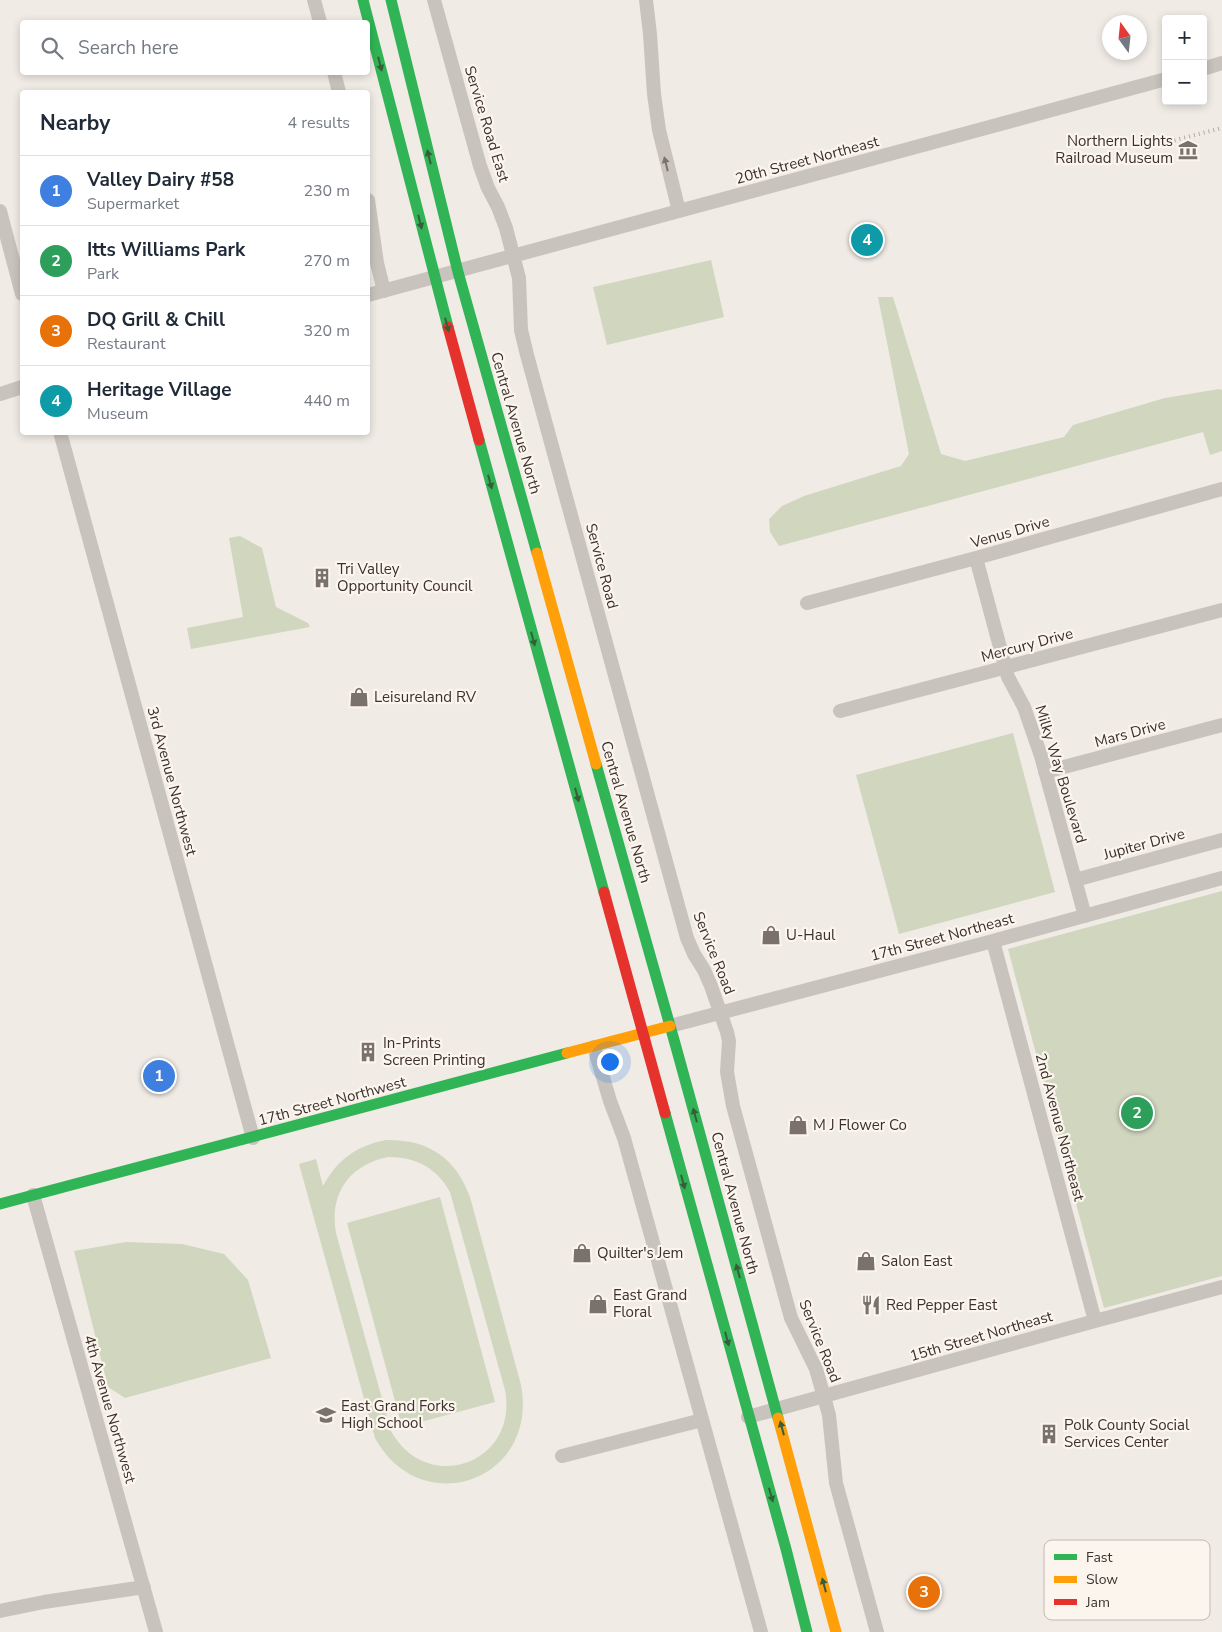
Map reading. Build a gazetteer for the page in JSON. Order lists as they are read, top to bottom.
{
  "streets": {
    "main road": ["Central Avenue North", "17th Street Northwest"],
    "street": [
      "Service Road East",
      "20th Street Northeast",
      "Venus Drive",
      "Service Road",
      "Mercury Drive",
      "Mars Drive",
      "Milky Way Boulevard",
      "3rd Avenue Northwest",
      "Jupiter Drive",
      "17th Street Northeast",
      "2nd Avenue Northeast",
      "15th Street Northeast",
      "4th Avenue Northwest"
    ]
  },
  "crossings": [
    ["Service Road East", "20th Street Northeast"],
    ["Service Road East", "Service Road"],
    ["20th Street Northeast", "Central Avenue North"],
    ["20th Street Northeast", "Service Road"],
    ["Central Avenue North", "17th Street Northeast"],
    ["Central Avenue North", "17th Street Northwest"],
    ["Central Avenue North", "15th Street Northeast"],
    ["Venus Drive", "Milky Way Boulevard"],
    ["Service Road", "17th Street Northeast"],
    ["Service Road", "15th Street Northeast"],
    ["Mercury Drive", "Milky Way Boulevard"],
    ["Mars Drive", "Milky Way Boulevard"],
    ["Milky Way Boulevard", "Jupiter Drive"],
    ["Milky Way Boulevard", "17th Street Northeast"],
    ["3rd Avenue Northwest", "17th Street Northwest"],
    ["17th Street Northeast", "17th Street Northwest"],
    ["17th Street Northeast", "2nd Avenue Northeast"],
    ["17th Street Northwest", "4th Avenue Northwest"],
    ["2nd Avenue Northeast", "15th Street Northeast"]
  ],
  "places": {
    "museum": ["Northern Lights Railroad Museum"],
    "building": ["Tri Valley Opportunity Council", "In-Prints Screen Printing", "Polk County Social Services Center"],
    "shop": [
      "Leisureland RV",
      "U-Haul",
      "M J Flower Co",
      "Quilter's Jem",
      "Salon East",
      "East Grand Floral"
    ],
    "restaurant": ["Red Pepper East"],
    "school or university": ["East Grand Forks High School"]
  },
  "legend": ["Fast", "Slow", "Jam"],
  "north": "top",
  "page": {
    "map_buttons": ["+", "−"],
    "search": "Search here",
    "heading": ["Nearby", "4 results"],
    "list": [
      {
        "mark": "1",
        "name": "Valley Dairy #58",
        "note": "Supermarket",
        "value": "230 m"
      },
      {
        "mark": "2",
        "name": "Itts Williams Park",
        "note": "Park",
        "value": "270 m"
      },
      {
        "mark": "3",
        "name": "DQ Grill & Chill",
        "note": "Restaurant",
        "value": "320 m"
      },
      {
        "mark": "4",
        "name": "Heritage Village",
        "note": "Museum",
        "value": "440 m"
      }
    ],
    "pins": [
      "4",
      "1",
      "2",
      "3"
    ]
  }
}
